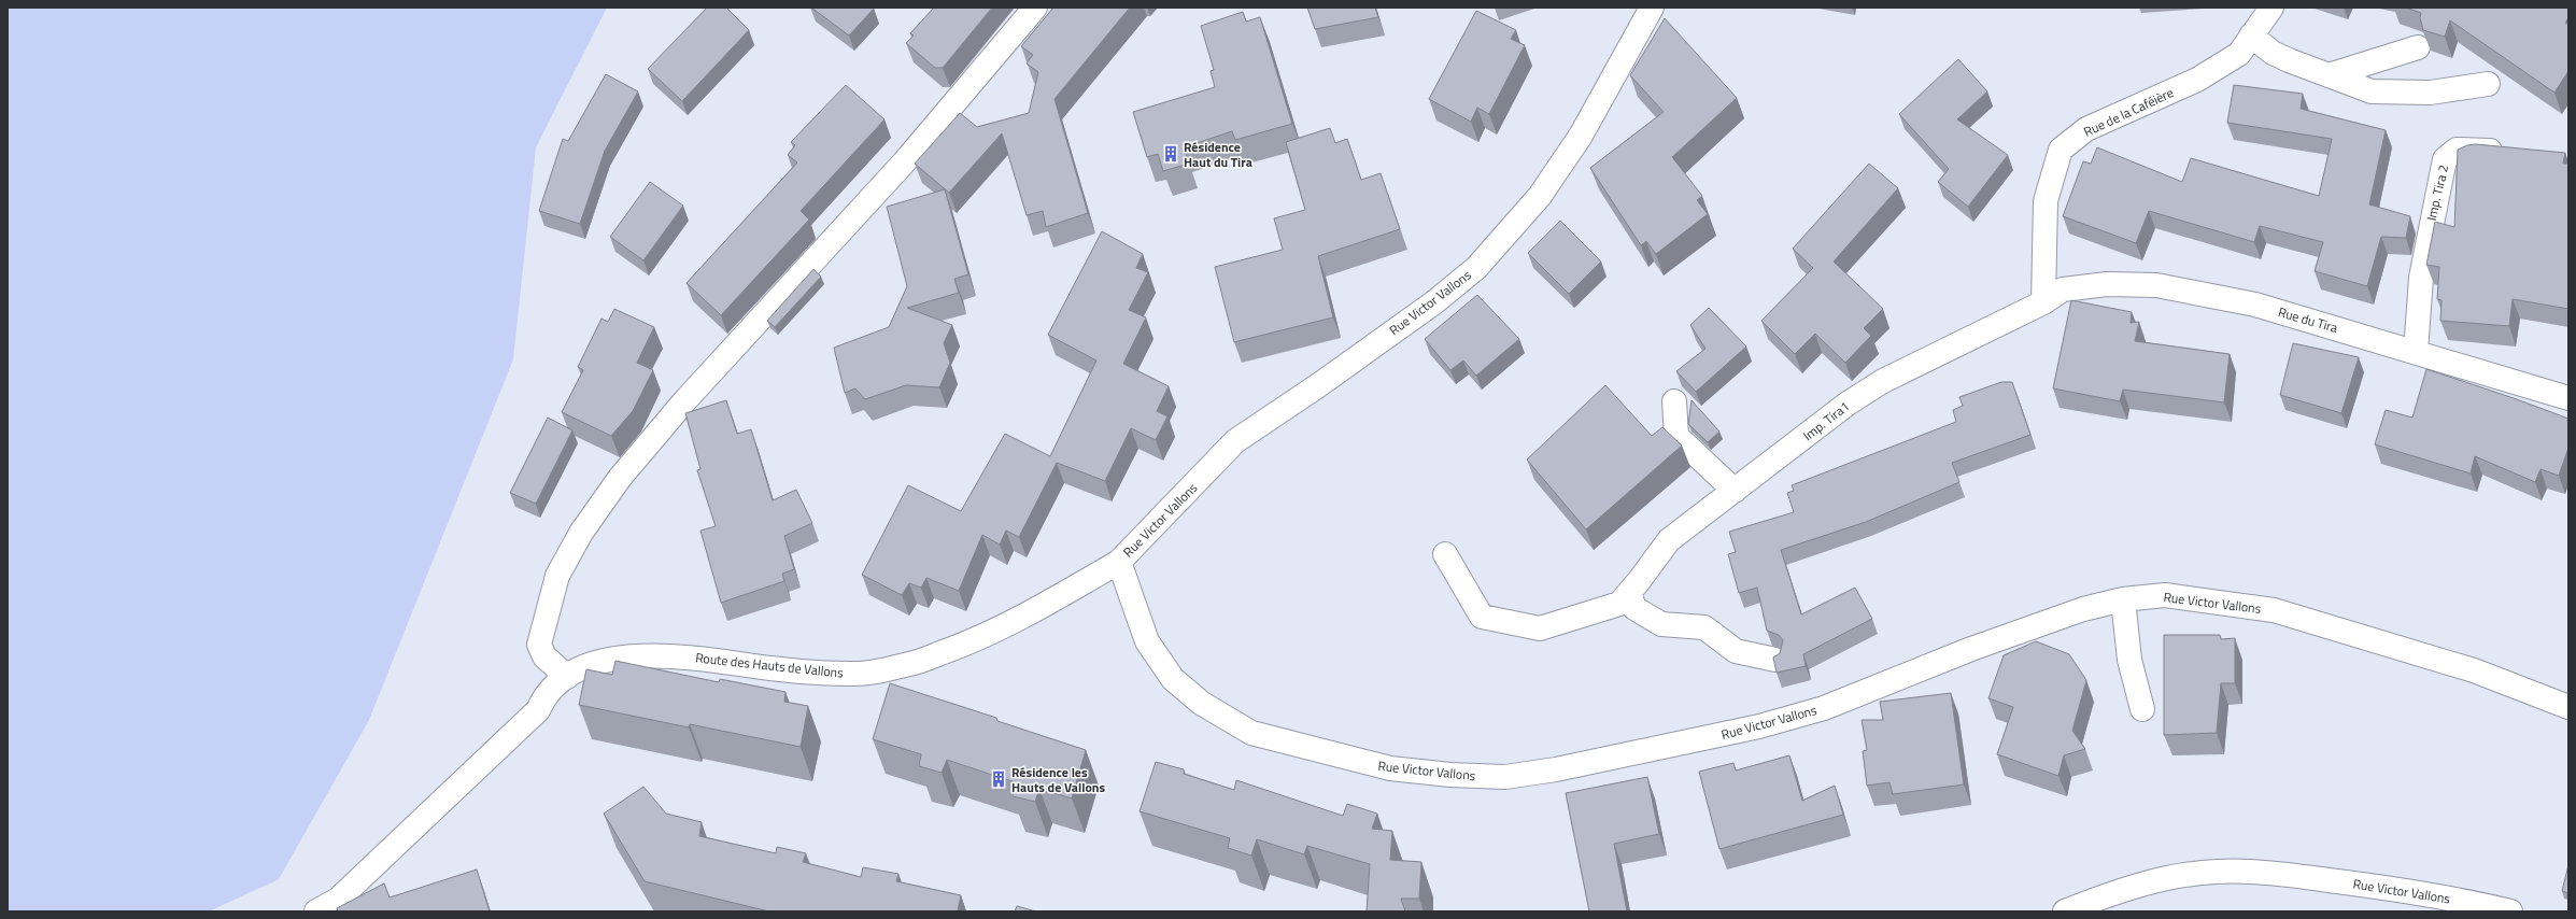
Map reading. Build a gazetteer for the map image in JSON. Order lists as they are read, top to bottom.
{
  "streets": {
    "street": [
      "Rue de la Caféière",
      "Imp. Tira 2",
      "Rue Victor Vallons",
      "Rue du Tira",
      "Imp. Tira1",
      "Route des Hauts de Vallons"
    ]
  },
  "crossings": [
    ["Rue de la Caféière", "Rue du Tira"],
    ["Rue de la Caféière", "Imp. Tira1"],
    ["Imp. Tira 2", "Rue du Tira"],
    ["Rue Victor Vallons", "Route des Hauts de Vallons"],
    ["Rue du Tira", "Imp. Tira1"]
  ],
  "places": {
    "building": ["Résidence Haut du Tira", "Résidence les Hauts de Vallons"]
  }
}
